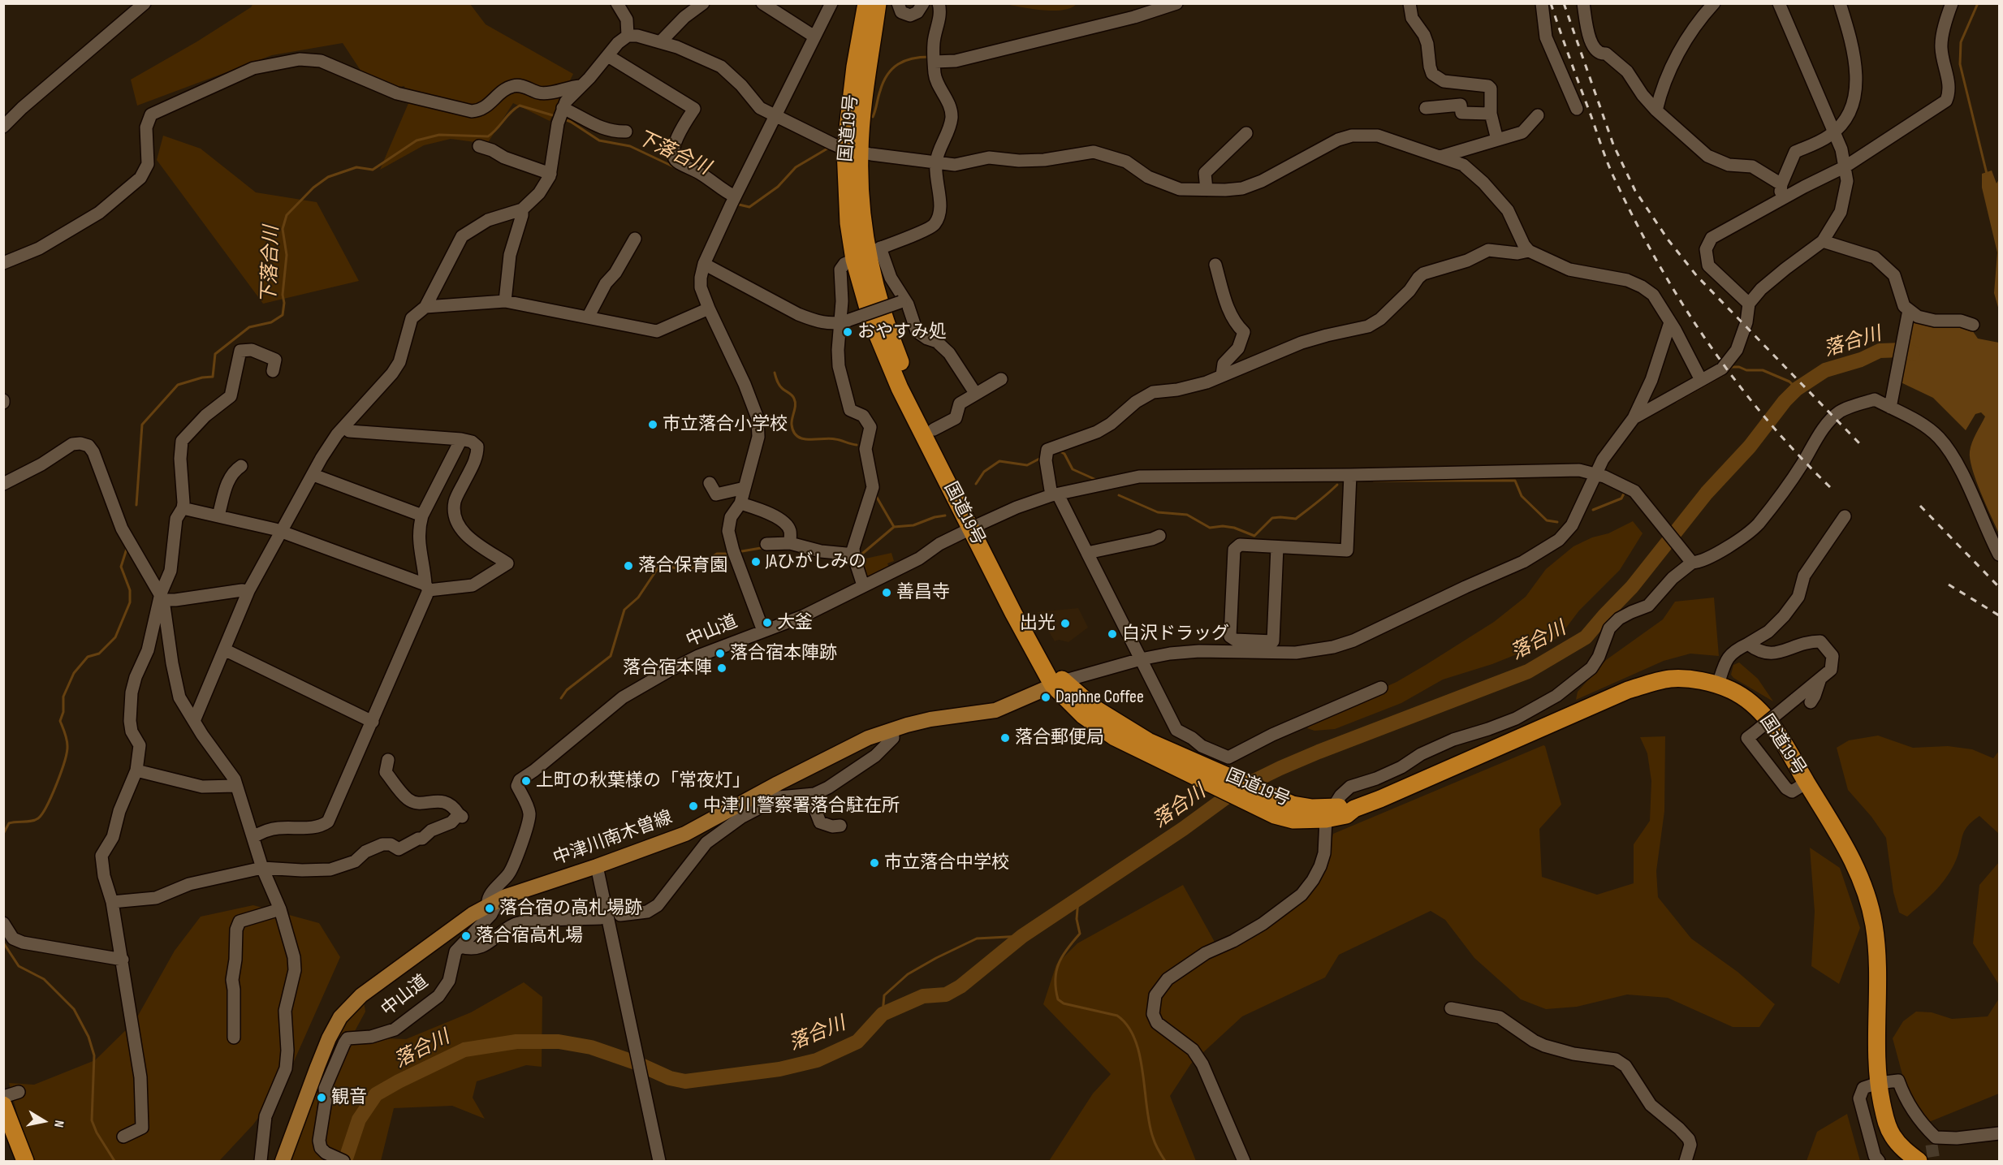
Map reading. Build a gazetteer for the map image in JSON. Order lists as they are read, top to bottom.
{
  "streets": {
    "highway": ["国道19号"],
    "main road": ["中津川南木曽線"],
    "street": ["中山道"]
  },
  "crossings": [
    ["国道19号", "中山道"],
    ["国道19号", "中津川南木曽線"],
    ["中山道", "中津川南木曽線"]
  ],
  "water": ["下落合川", "落合川"],
  "places": [
    "おやすみ処",
    "市立落合小学校",
    "JAひがしみの",
    "落合保育園",
    "善昌寺",
    "大釜",
    "出光",
    "白沢ドラッグ",
    "落合宿本陣跡",
    "落合宿本陣",
    "Daphne Coffee",
    "落合郵便局",
    "上町の秋葉様の「常夜灯」",
    "中津川警察署落合駐在所",
    "市立落合中学校",
    "落合宿の高札場跡",
    "落合宿高札場",
    "観音"
  ],
  "north": "right"
}
